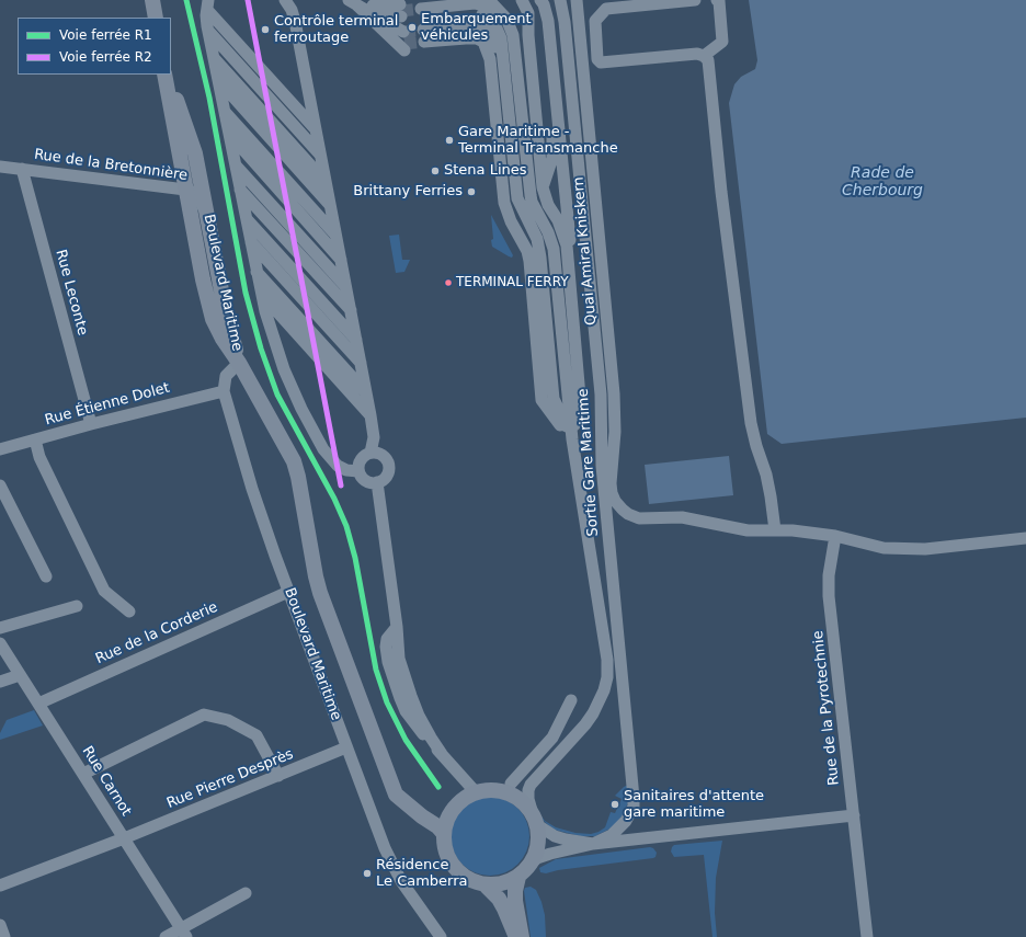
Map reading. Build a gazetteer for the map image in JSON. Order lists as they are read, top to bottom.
{
  "streets": {
    "main road": ["Boulevard Maritime"],
    "street": [
      "Rue de la Bretonnière",
      "Quai Amiral Kniskern",
      "Rue Leconte",
      "Rue Étienne Dolet",
      "Sortie Gare Maritime",
      "Rue de la Corderie",
      "Rue de la Pyrotechnie",
      "Rue Pierre Desprès",
      "Rue Carnot"
    ]
  },
  "crossings": [
    ["Rue de la Bretonnière", "Boulevard Maritime"],
    ["Rue de la Bretonnière", "Rue Leconte"],
    ["Quai Amiral Kniskern", "Sortie Gare Maritime"],
    ["Boulevard Maritime", "Rue Étienne Dolet"],
    ["Boulevard Maritime", "Rue de la Corderie"],
    ["Boulevard Maritime", "Rue Pierre Desprès"],
    ["Rue Leconte", "Rue Étienne Dolet"],
    ["Rue de la Corderie", "Rue Carnot"],
    ["Rue Pierre Desprès", "Rue Carnot"]
  ],
  "water": ["Rade de Cherbourg"],
  "places": [
    "Embarquement véhicules",
    "Contrôle terminal ferroutage",
    "Gare Maritime - Terminal Transmanche",
    "Stena Lines",
    "Brittany Ferries",
    "TERMINAL FERRY",
    "Sanitaires d'attente gare maritime",
    "Résidence Le Camberra"
  ],
  "lines": ["rail line R1", "rail line R2"],
  "legend": ["Voie ferrée R1", "Voie ferrée R2"]
}
